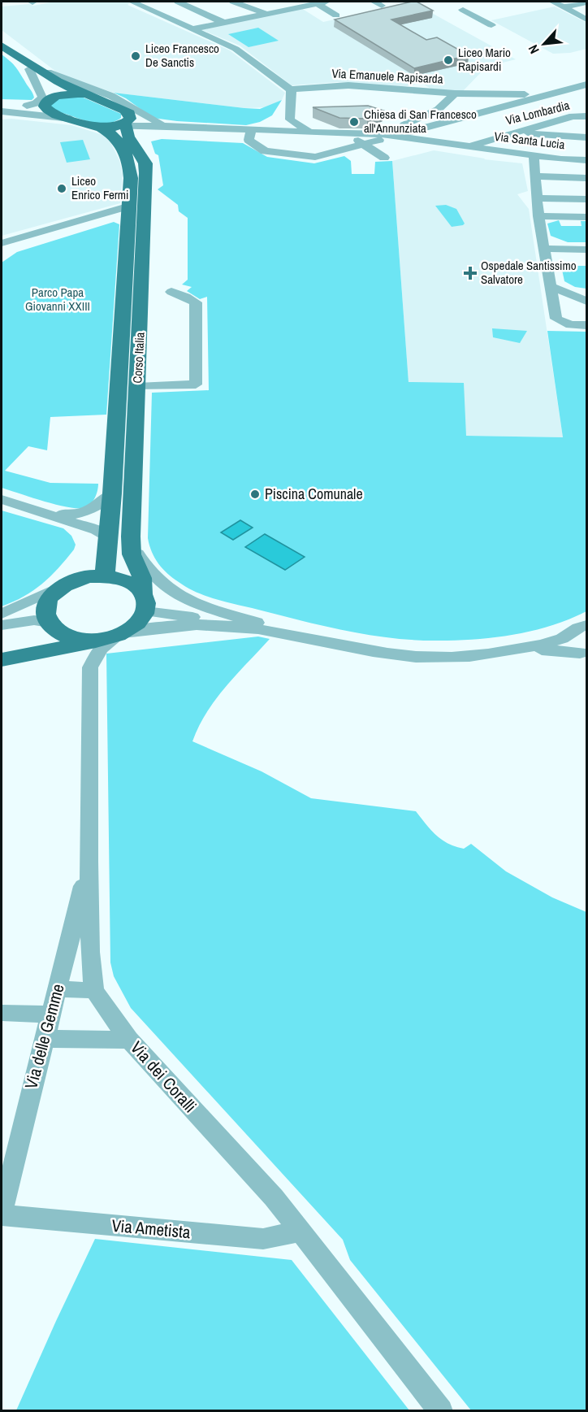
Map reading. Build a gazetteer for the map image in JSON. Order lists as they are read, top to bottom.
{
  "streets": {
    "main road": ["Corso Italia"],
    "street": [
      "Via Emanuele Rapisarda",
      "Via Lombardia",
      "Via Santa Lucia",
      "Via delle Gemme",
      "Via dei Coralli",
      "Via Ametista"
    ]
  },
  "crossings": [
    ["Via Lombardia", "Via Santa Lucia"],
    ["Via Santa Lucia", "Corso Italia"],
    ["Via delle Gemme", "Via dei Coralli"],
    ["Via delle Gemme", "Via Ametista"],
    ["Via dei Coralli", "Via Ametista"]
  ],
  "parks": ["Parco Papa Giovanni XXIII"],
  "places": {
    "other": [
      "Liceo Francesco De Sanctis",
      "Liceo Mario Rapisardi",
      "Chiesa di San Francesco all'Annunziata",
      "Liceo Enrico Fermi",
      "Piscina Comunale"
    ],
    "health": ["Ospedale Santissimo Salvatore"]
  },
  "north": "bottom left"
}
